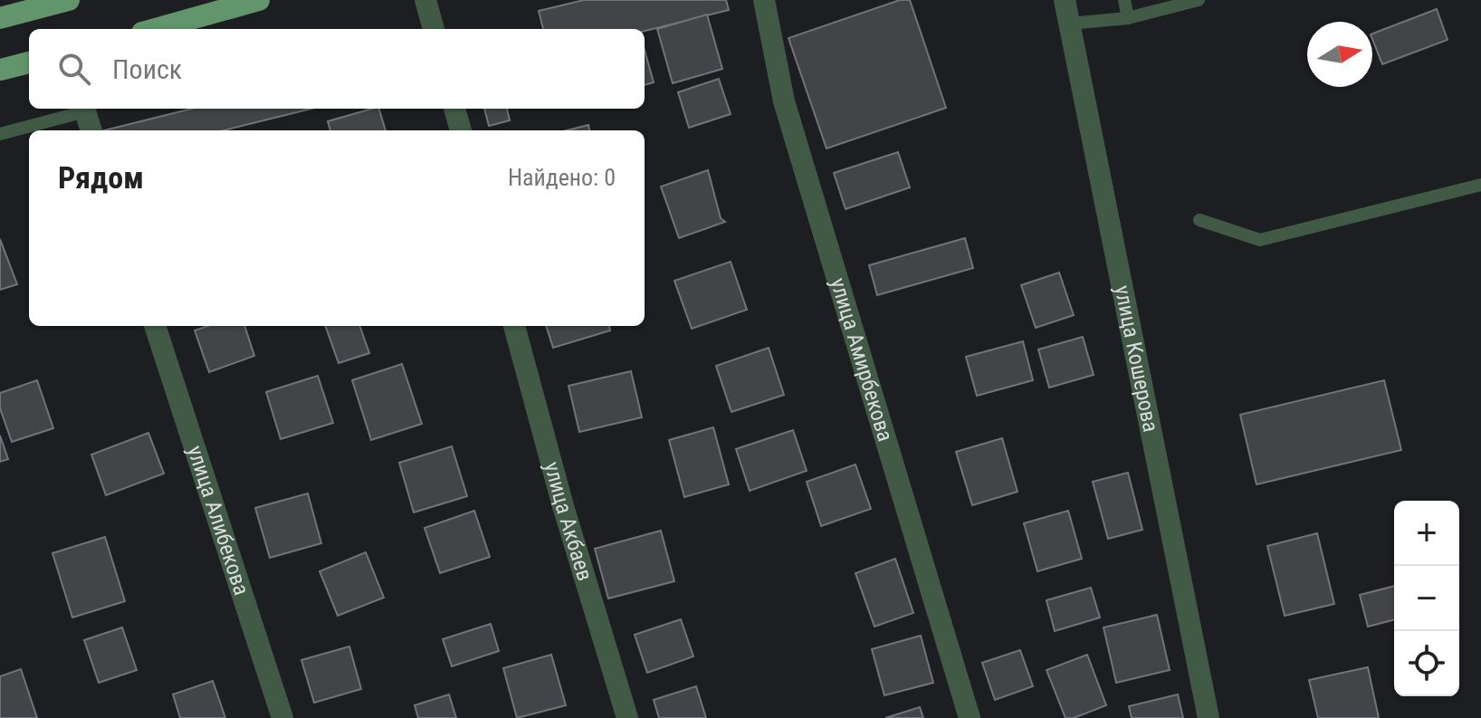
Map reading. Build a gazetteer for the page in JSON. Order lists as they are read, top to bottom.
{
  "streets": {
    "street": [
      "улица Кошерова",
      "улица Амирбекова",
      "улица Алибекова",
      "улица Акбаев"
    ]
  },
  "north": "right",
  "page": {
    "search": "Поиск",
    "heading": ["Рядом", "Найдено: 0"],
    "map_buttons": ["+", "−"]
  }
}
